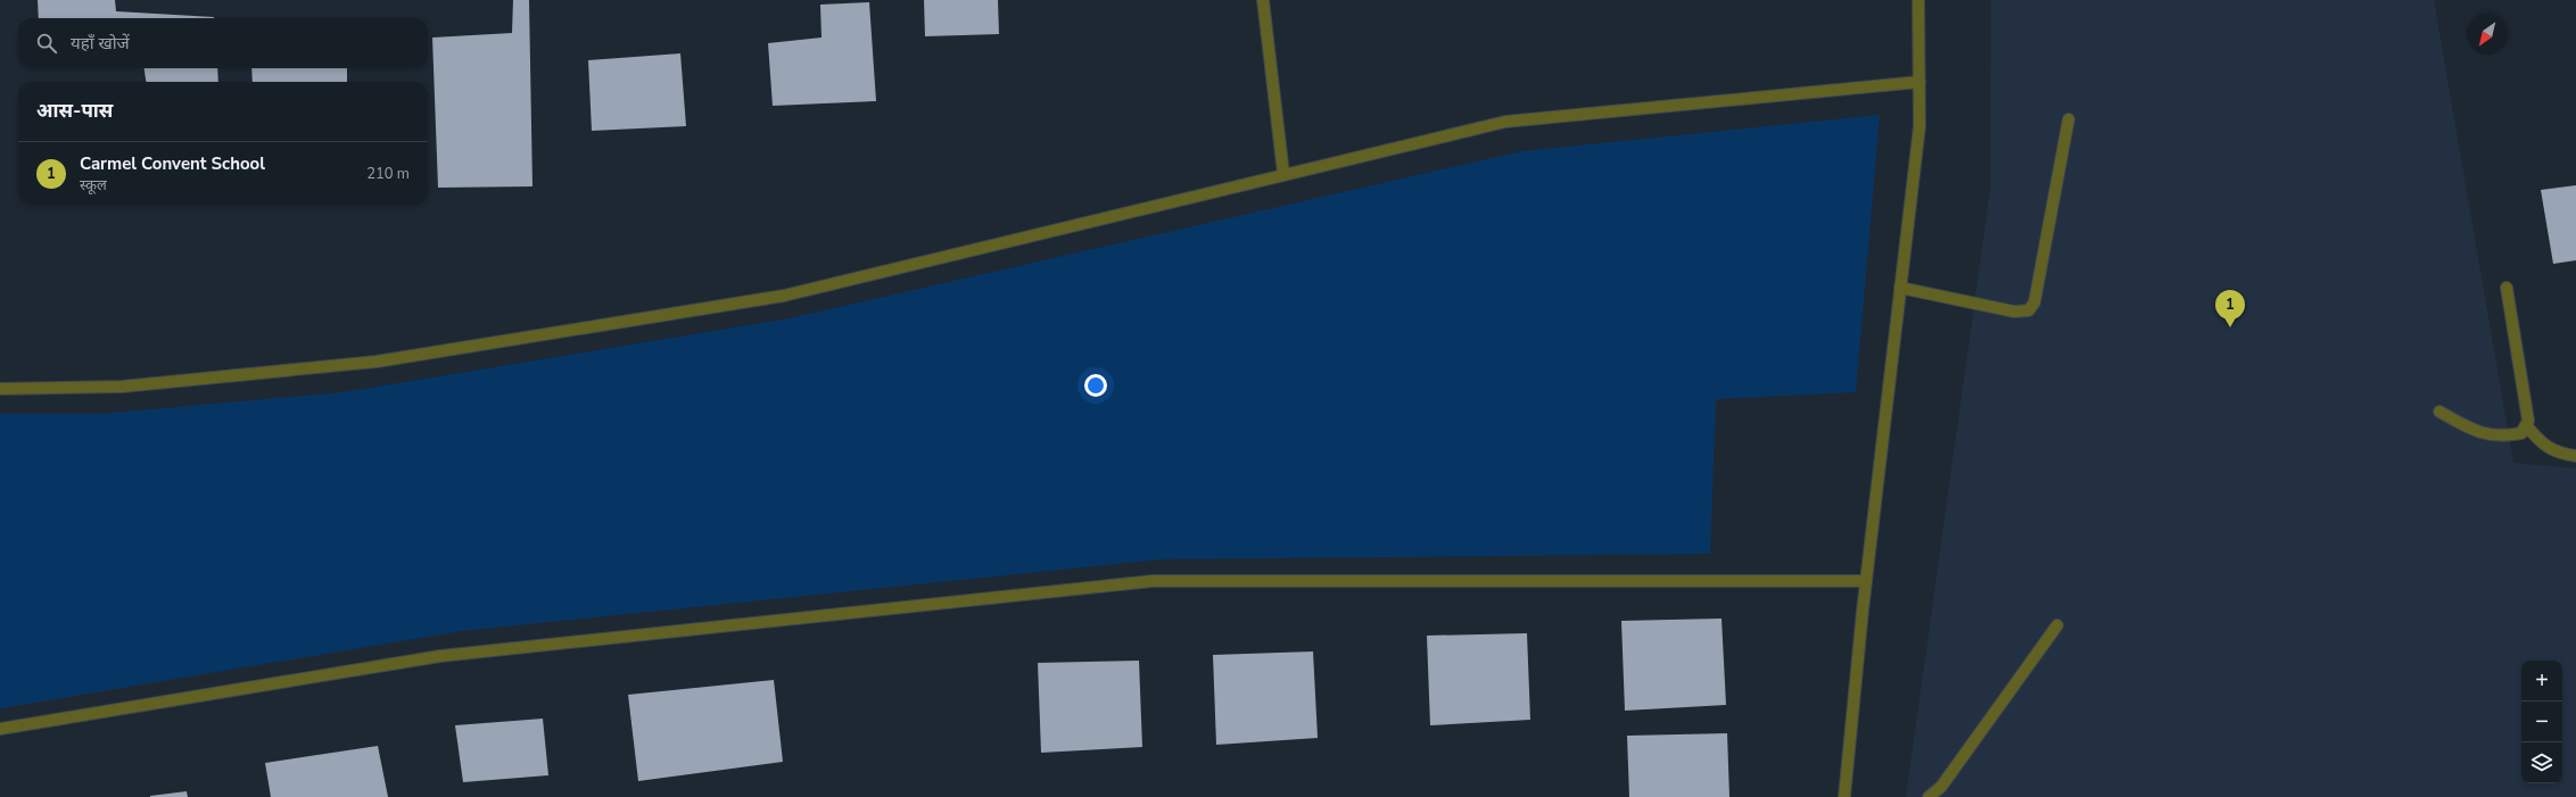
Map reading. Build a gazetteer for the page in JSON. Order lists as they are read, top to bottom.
{
  "north": "bottom left",
  "page": {
    "search": "यहाँ खोजें",
    "heading": "आस-पास",
    "list": [
      {
        "mark": "1",
        "name": "Carmel Convent School",
        "note": "स्कूल",
        "value": "210 m"
      }
    ],
    "pins": "1",
    "map_buttons": ["+", "−"]
  }
}
